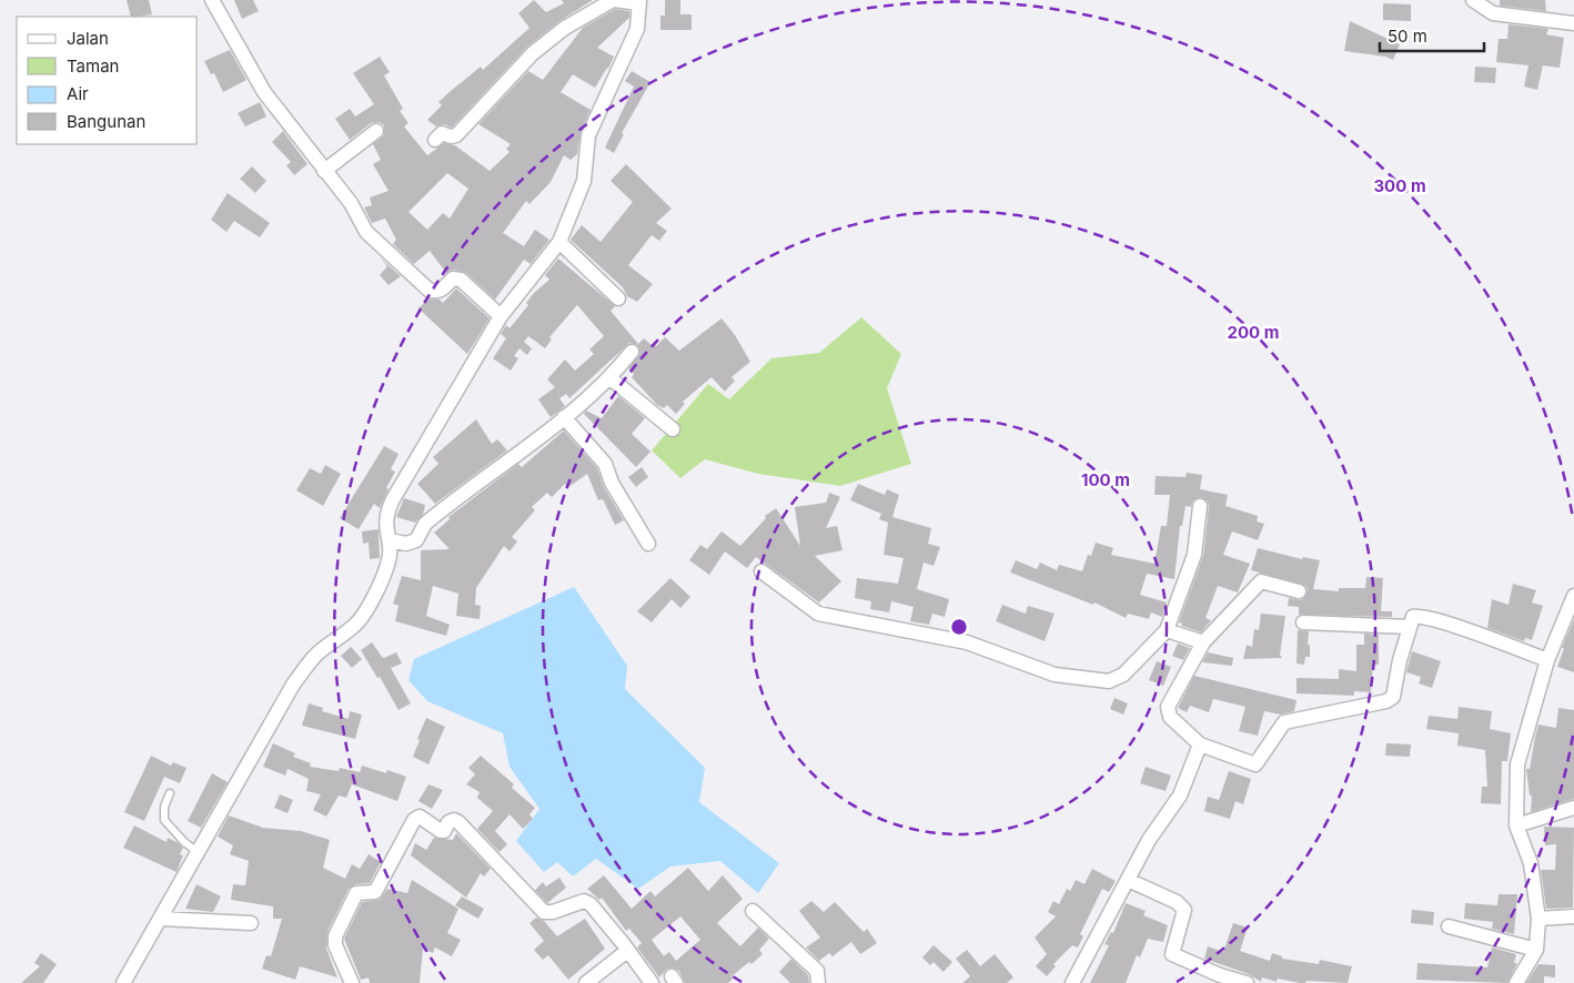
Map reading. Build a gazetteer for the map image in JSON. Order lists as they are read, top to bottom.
{
  "legend": [
    "Jalan",
    "Taman",
    "Air",
    "Bangunan"
  ],
  "scale_bar": "50 m",
  "rings": ["300 m", "200 m", "100 m"]
}
